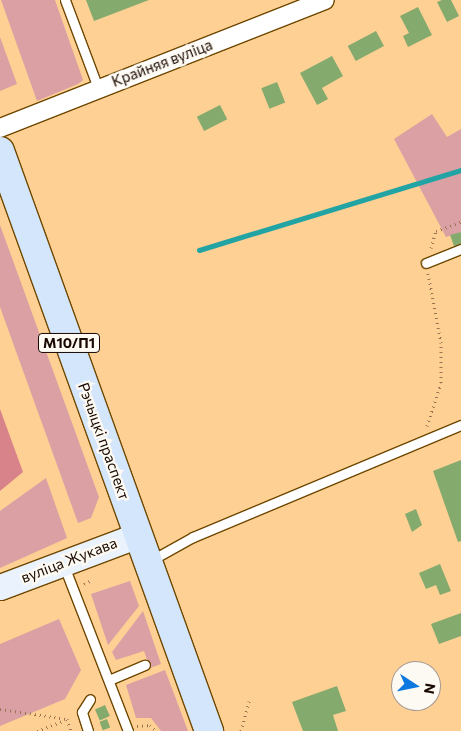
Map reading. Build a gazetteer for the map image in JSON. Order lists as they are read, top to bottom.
{
  "streets": {
    "main road": ["М10/П1", "Рэчыцкі праспект"],
    "street": ["Крайняя вуліца", "вуліца Жукава"]
  },
  "crossings": [
    ["Рэчыцкі праспект", "вуліца Жукава"]
  ],
  "north": "right"
}
